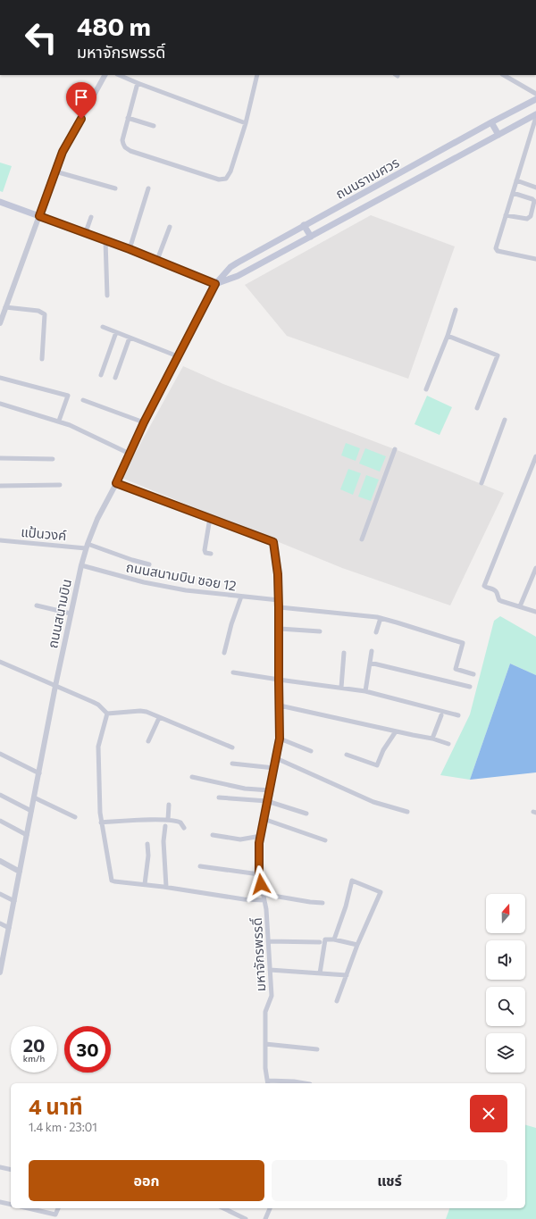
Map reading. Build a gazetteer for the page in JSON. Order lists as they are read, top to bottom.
{
  "streets": {
    "main road": ["ถนนราเมศวร"],
    "street": [
      "แป้นวงค์",
      "ถนนสนามบิน ซอย 12",
      "ถนนสนามบิน",
      "มหาจักรพรรดิ์"
    ]
  },
  "crossings": [
    ["ถนนราเมศวร", "ถนนสนามบิน"],
    ["แป้นวงค์", "ถนนสนามบิน"],
    ["ถนนสนามบิน ซอย 12", "ถนนสนามบิน"],
    ["ถนนสนามบิน ซอย 12", "มหาจักรพรรดิ์"],
    ["ถนนสนามบิน", "มหาจักรพรรดิ์"]
  ],
  "north": "top",
  "page": {
    "turn": ["480 m", "มหาจักรพรรดิ์"],
    "speed": "20 km/h",
    "limit": "30",
    "heading": ["4 นาที", "1.4 km · 23:01"],
    "buttons": ["ออก", "แชร์"]
  }
}
